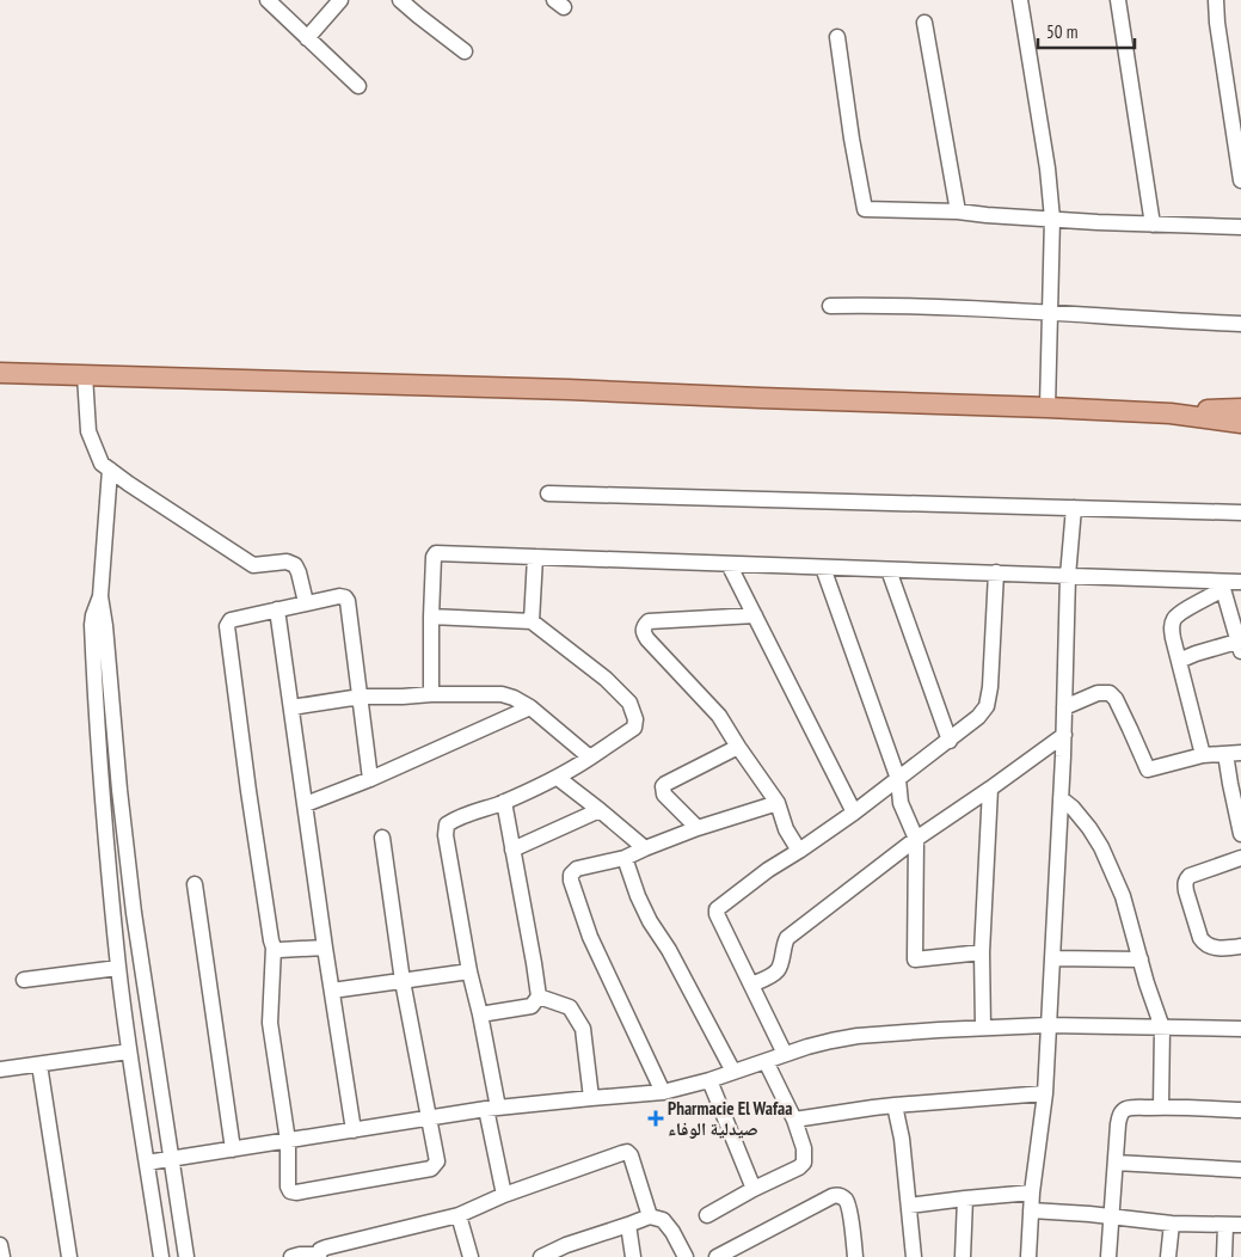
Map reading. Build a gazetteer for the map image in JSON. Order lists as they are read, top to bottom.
{
  "places": {
    "health": ["Pharmacie El Wafaa صيدلية الوفاء"]
  },
  "scale_bar": "50 m"
}
